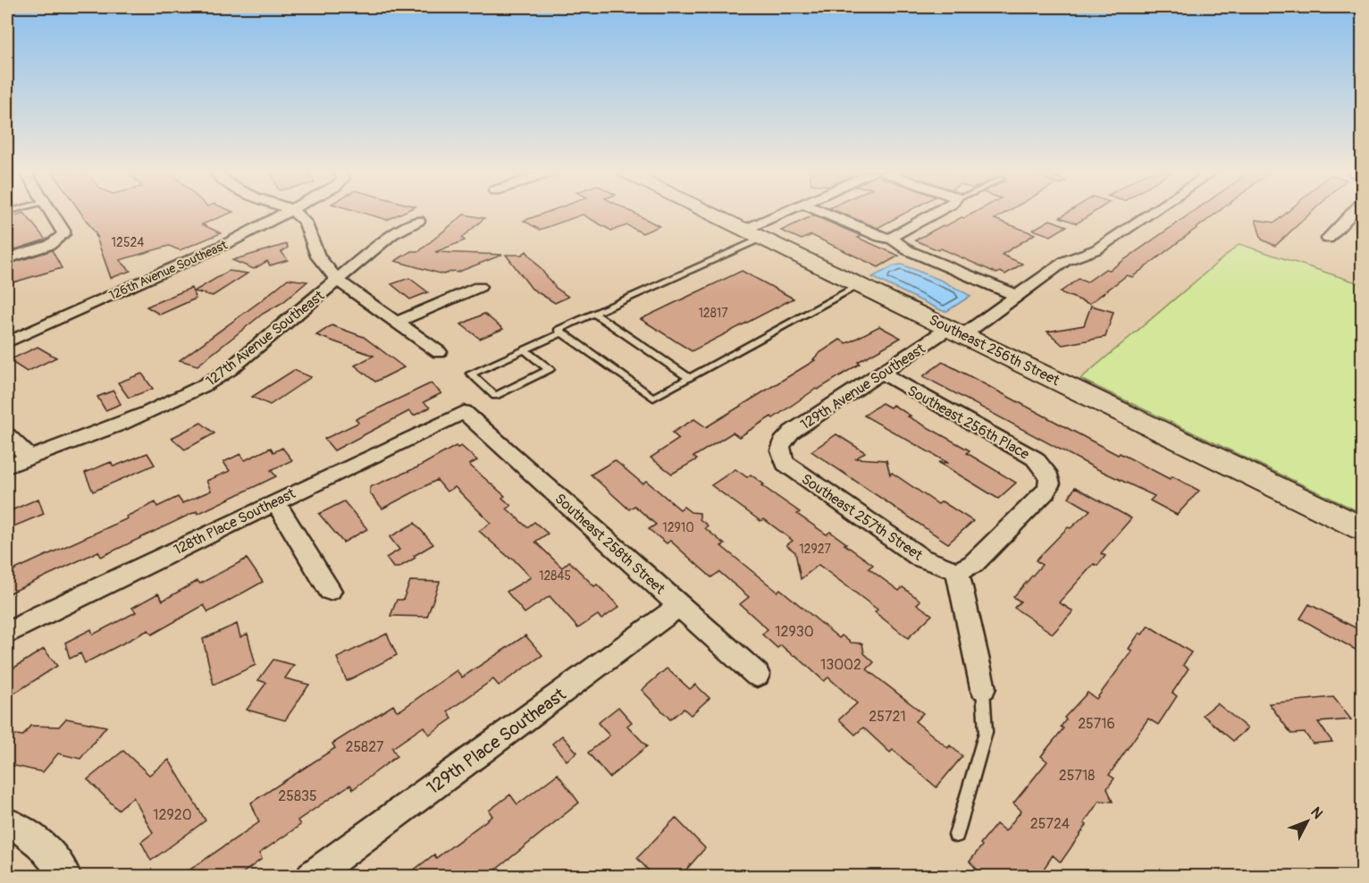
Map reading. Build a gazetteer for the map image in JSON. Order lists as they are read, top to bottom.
{
  "streets": {
    "main road": ["Southeast 256th Street"],
    "street": [
      "126th Avenue Southeast",
      "127th Avenue Southeast",
      "129th Avenue Southeast",
      "Southeast 256th Place",
      "Southeast 257th Street",
      "128th Place Southeast",
      "Southeast 258th Street",
      "129th Place Southeast"
    ]
  },
  "crossings": [
    ["Southeast 256th Street", "129th Avenue Southeast"],
    ["129th Avenue Southeast", "Southeast 256th Place"],
    ["129th Avenue Southeast", "Southeast 257th Street"],
    ["Southeast 256th Place", "Southeast 257th Street"],
    ["128th Place Southeast", "Southeast 258th Street"],
    ["Southeast 258th Street", "129th Place Southeast"]
  ],
  "house_numbers": [
    "12524",
    "12817",
    "12910",
    "12927",
    "12845",
    "12930",
    "13002",
    "25721",
    "25716",
    "25827",
    "25718",
    "25835",
    "12920",
    "25724"
  ],
  "north": "top right"
}
